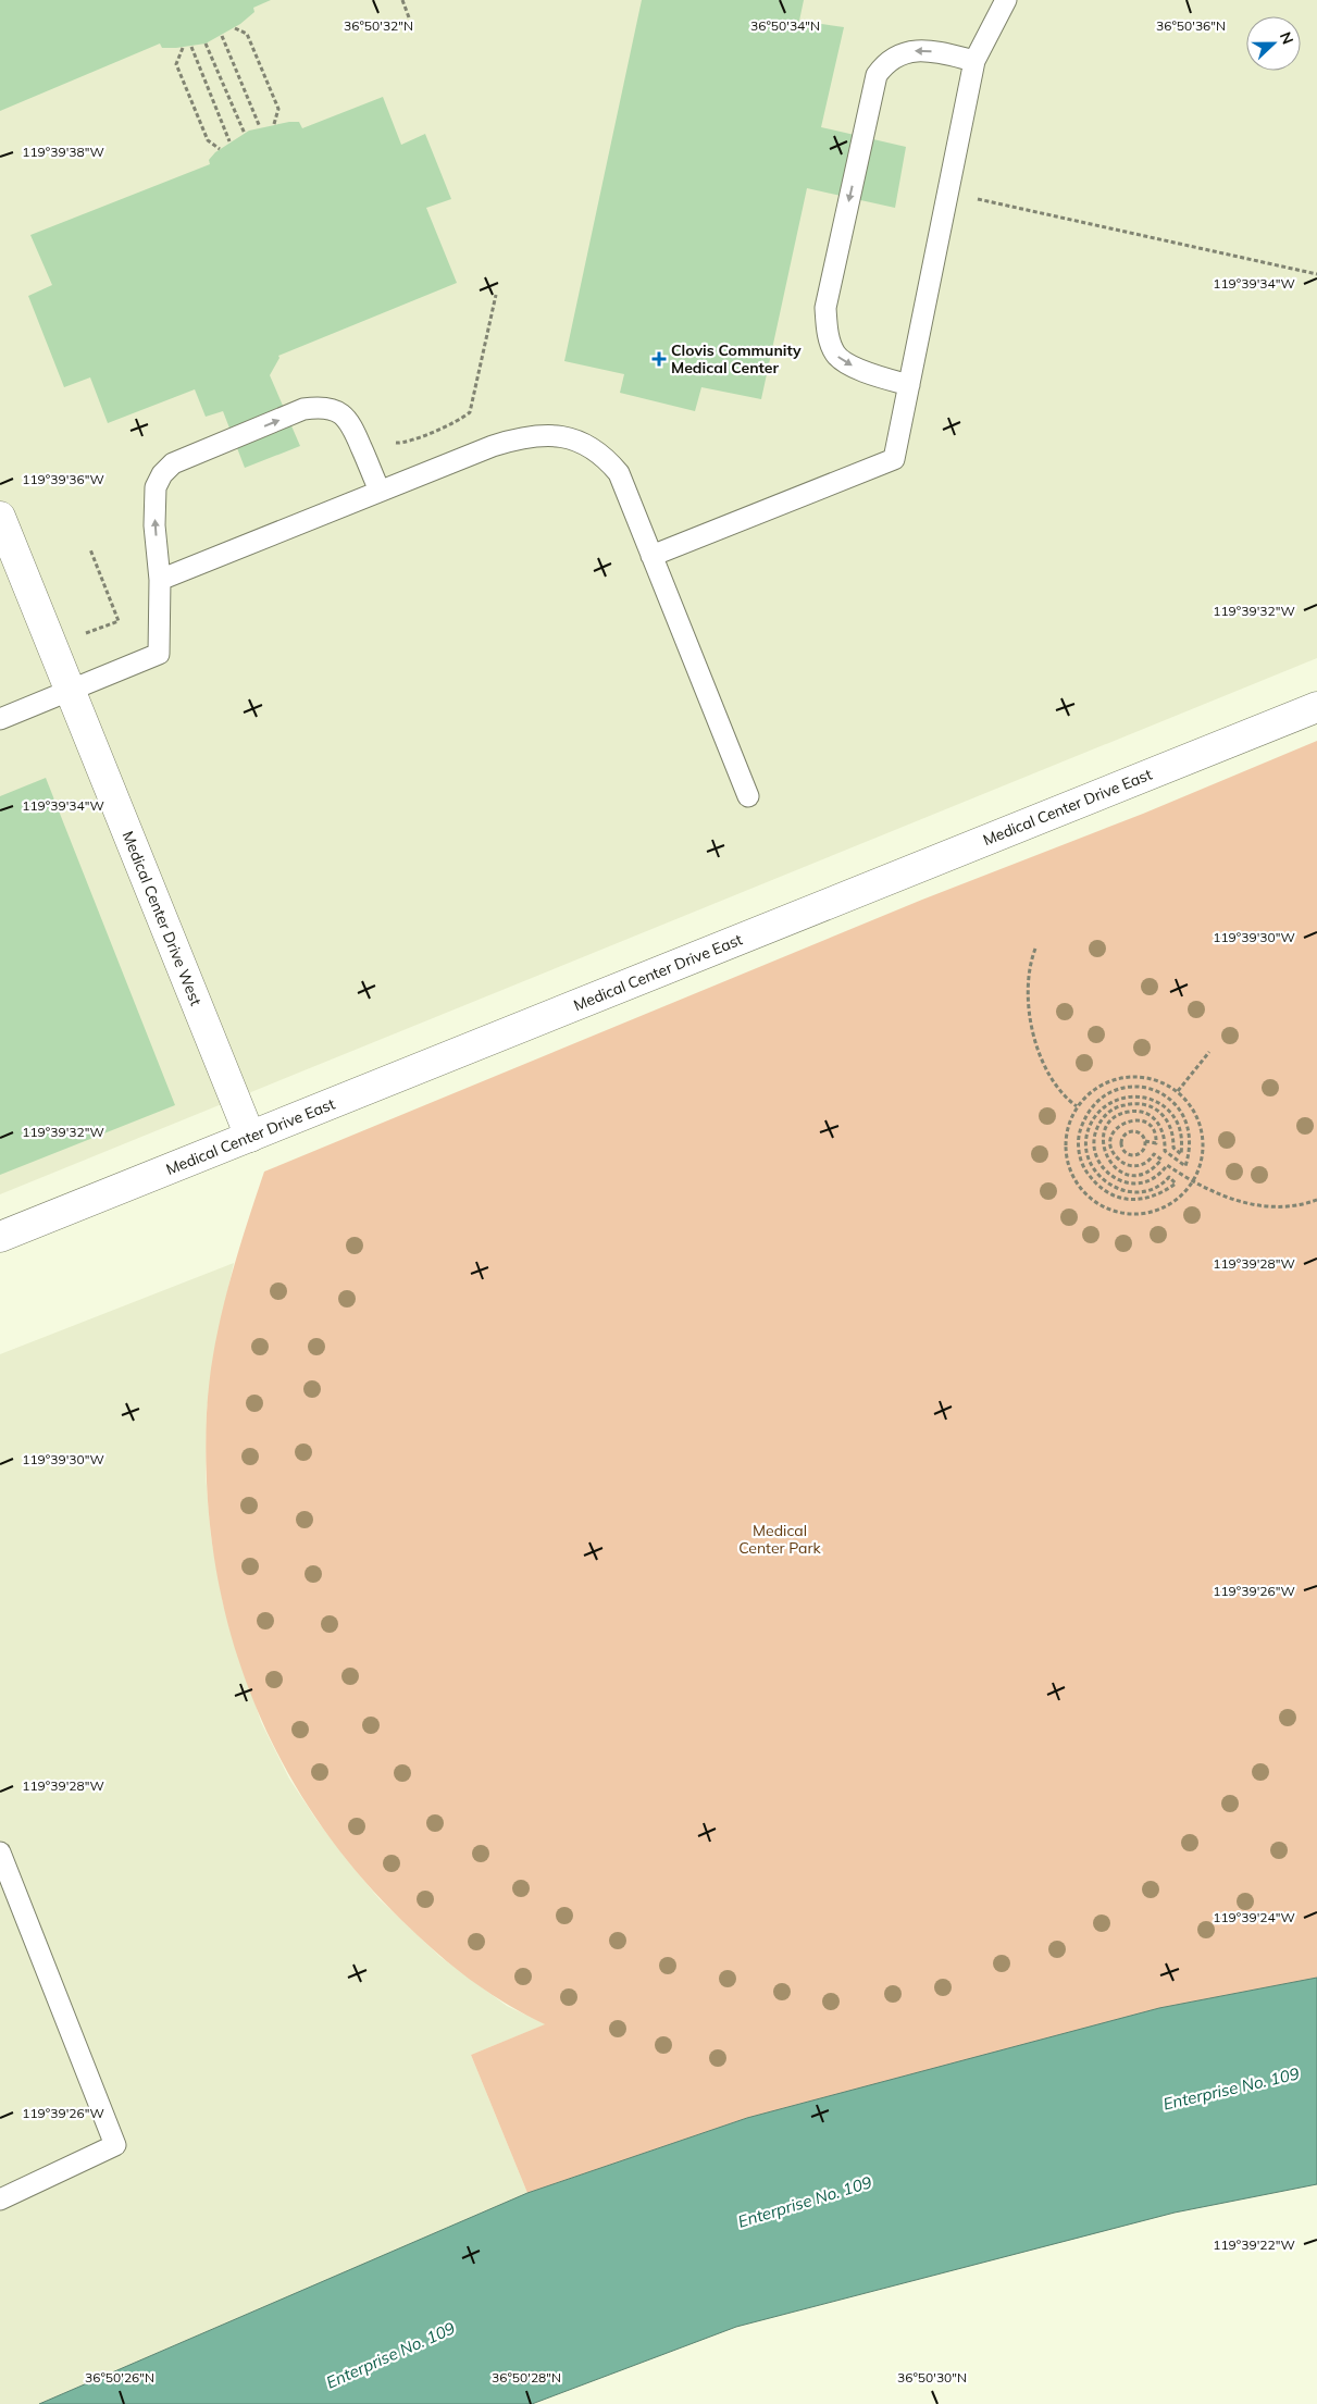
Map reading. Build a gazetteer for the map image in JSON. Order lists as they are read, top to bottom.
{
  "streets": {
    "street": ["Medical Center Drive East", "Medical Center Drive West"]
  },
  "crossings": [
    ["Medical Center Drive East", "Medical Center Drive West"]
  ],
  "water": ["Enterprise No. 109"],
  "parks": ["Medical Center Park"],
  "places": {
    "health": ["Clovis Community Medical Center"]
  },
  "north": "right",
  "coordinates": [
    "36°50'32\"N",
    "36°50'34\"N",
    "36°50'36\"N",
    "119°39'38\"W",
    "119°39'34\"W",
    "119°39'36\"W",
    "119°39'32\"W",
    "119°39'30\"W",
    "119°39'28\"W",
    "119°39'26\"W",
    "119°39'24\"W",
    "119°39'22\"W",
    "36°50'26\"N",
    "36°50'28\"N",
    "36°50'30\"N"
  ]
}
